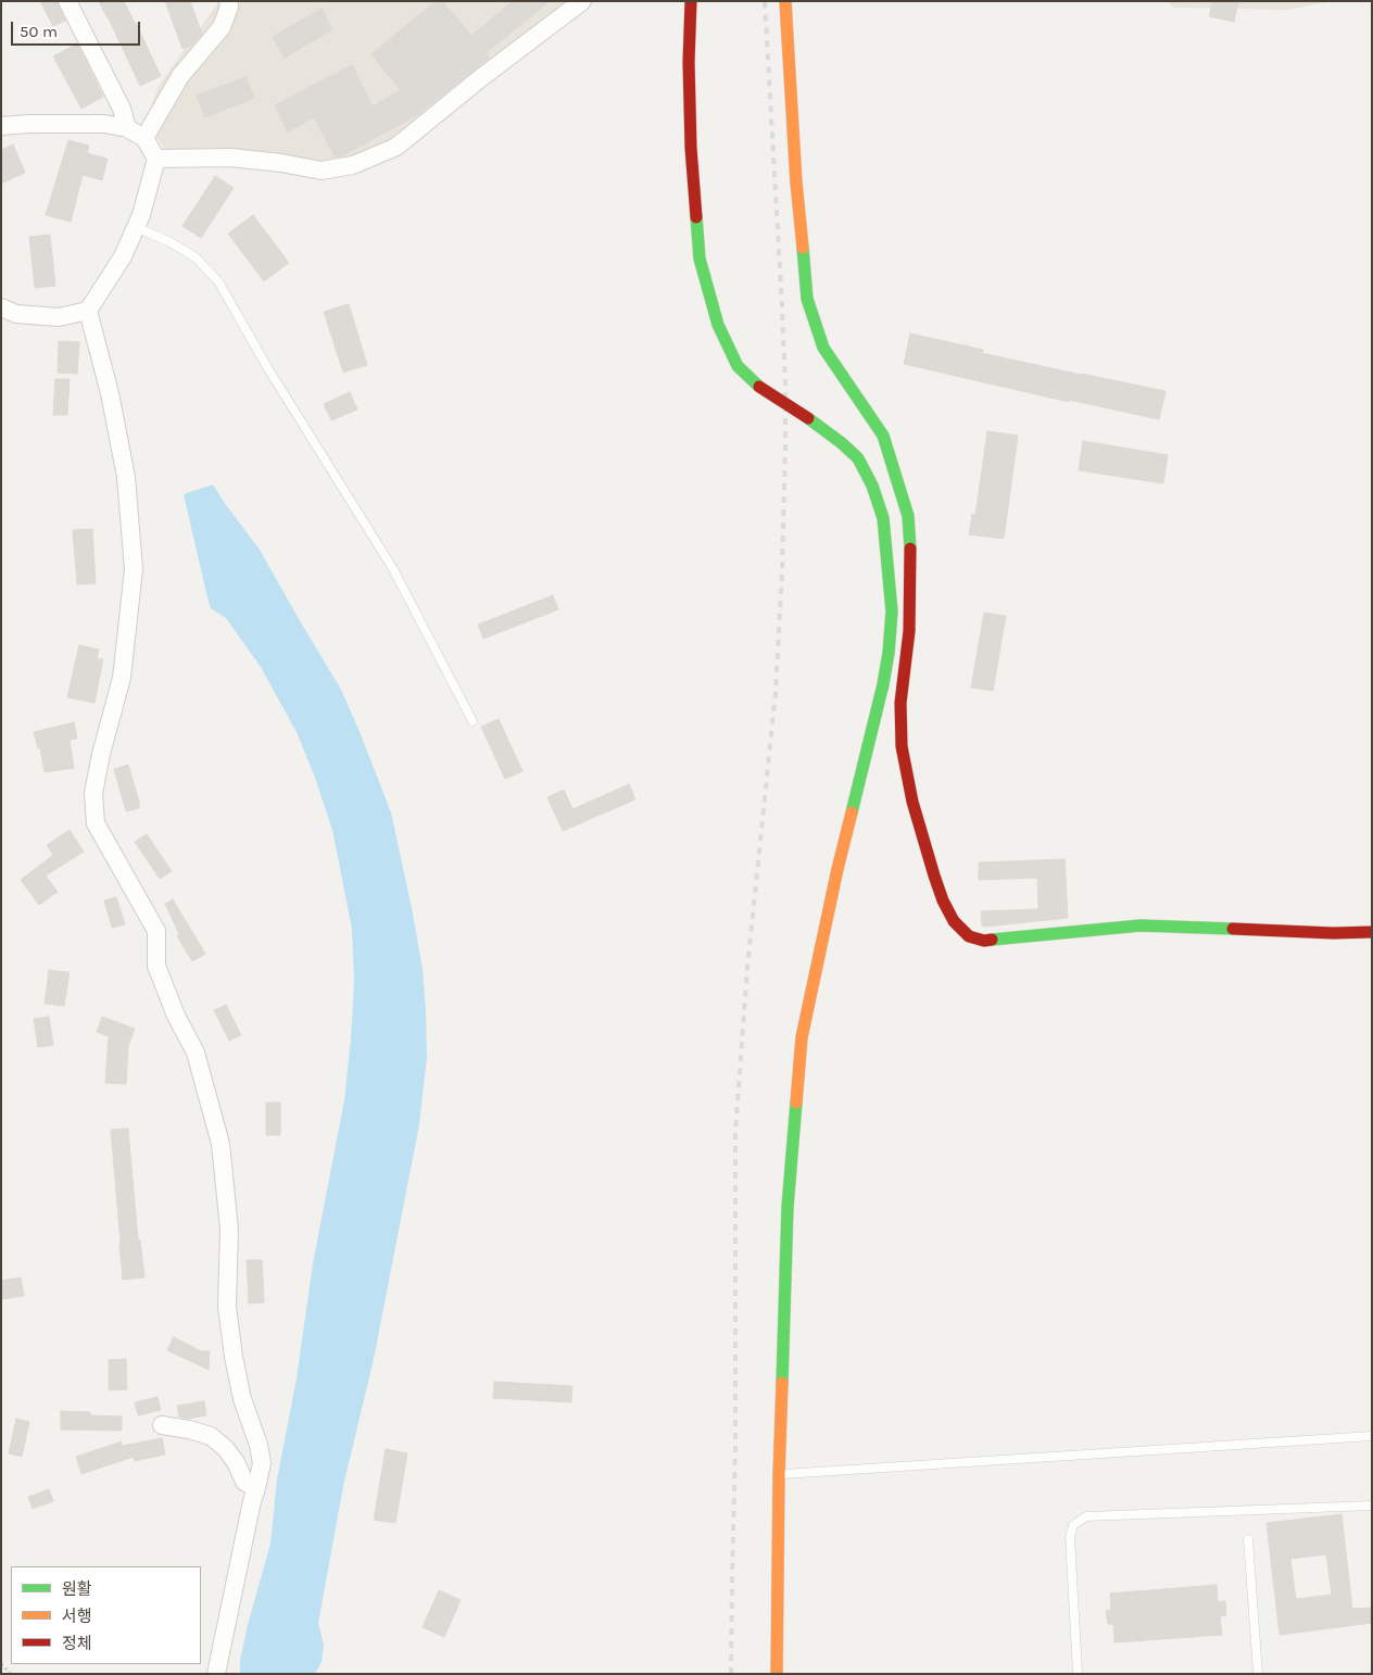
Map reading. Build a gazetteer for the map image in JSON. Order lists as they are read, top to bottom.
{
  "legend": ["원활", "서행", "정체"],
  "scale_bar": "50 m"
}
